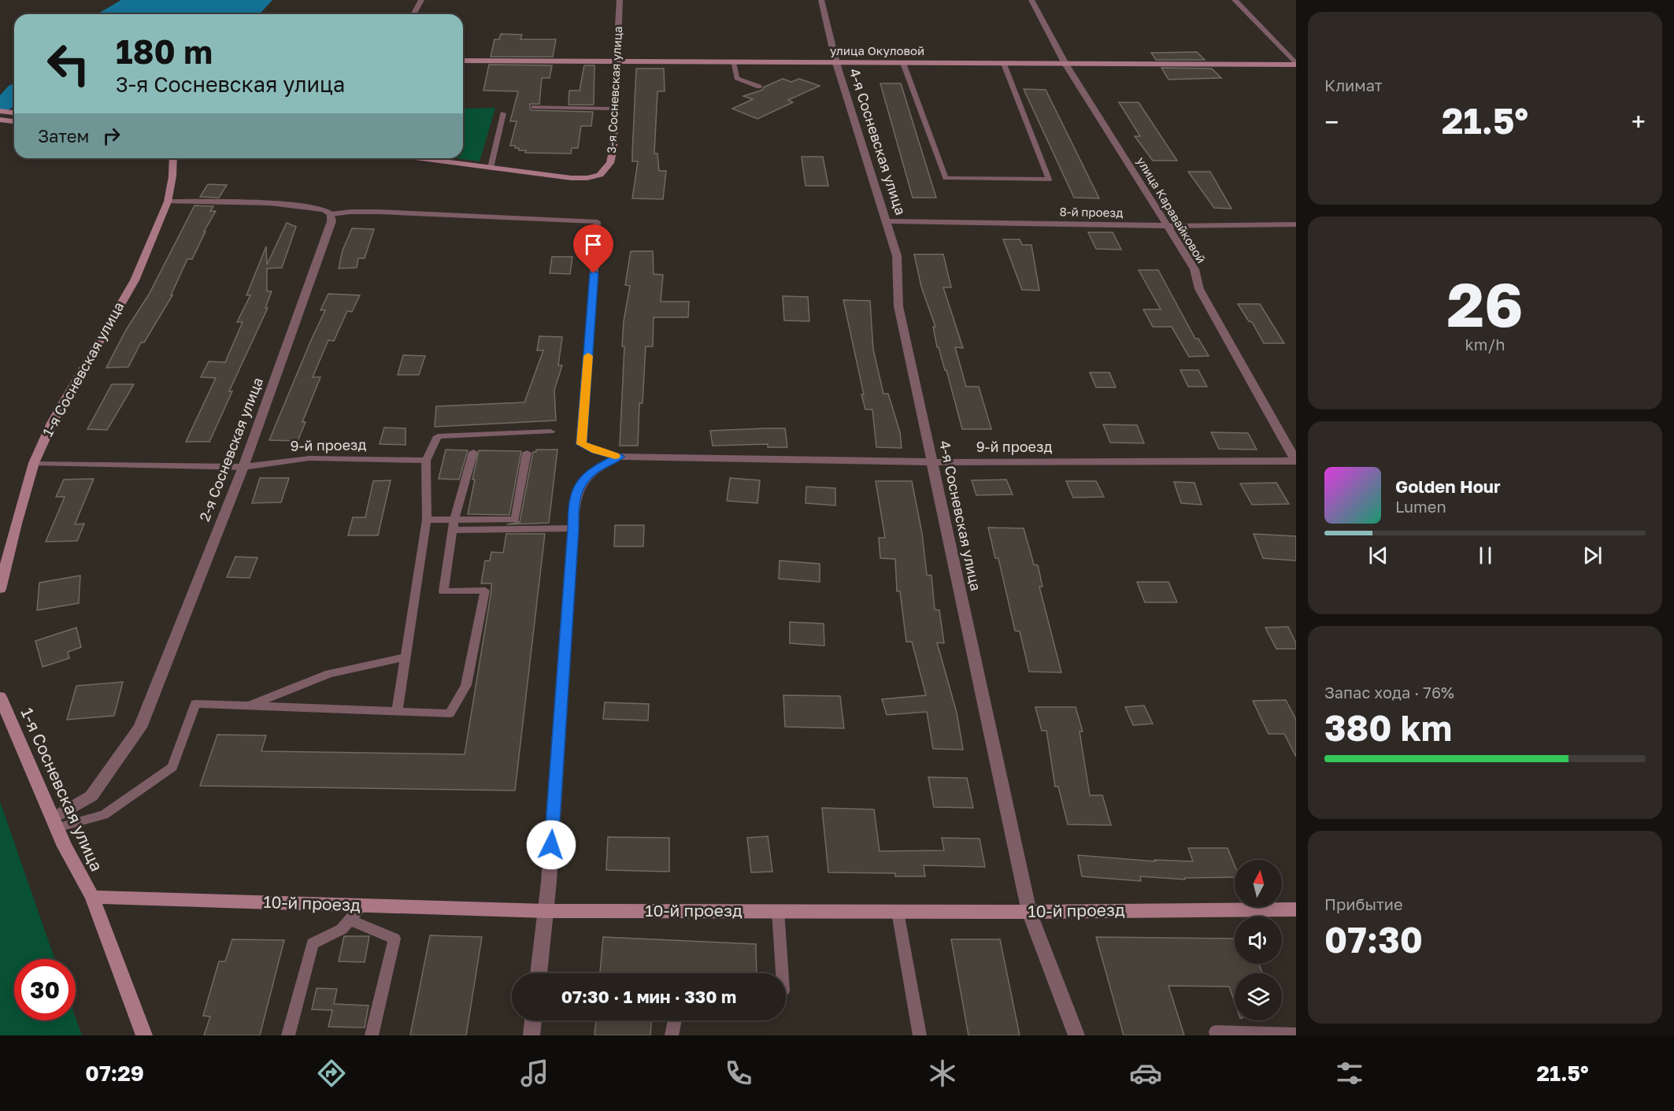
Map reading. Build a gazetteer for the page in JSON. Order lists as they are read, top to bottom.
{
  "streets": {
    "main road": [
      "улица Окуловой",
      "3-я Сосневская улица",
      "1-я Сосневская улица",
      "10-й проезд"
    ],
    "street": [
      "4-я Сосневская улица",
      "улица Каравайковой",
      "8-й проезд",
      "9-й проезд",
      "2-я Сосневская улица"
    ]
  },
  "crossings": [
    ["улица Окуловой", "3-я Сосневская улица"],
    ["улица Окуловой", "4-я Сосневская улица"],
    ["улица Окуловой", "улица Каравайковой"],
    ["4-я Сосневская улица", "8-й проезд"],
    ["4-я Сосневская улица", "9-й проезд"],
    ["4-я Сосневская улица", "10-й проезд"],
    ["улица Каравайковой", "8-й проезд"],
    ["улица Каравайковой", "9-й проезд"],
    ["1-я Сосневская улица", "9-й проезд"],
    ["1-я Сосневская улица", "2-я Сосневская улица"],
    ["1-я Сосневская улица", "10-й проезд"],
    ["9-й проезд", "2-я Сосневская улица"]
  ],
  "north": "top",
  "page": {
    "tile": [
      "Климат",
      ["26", "km/h"],
      ["Запас хода · 76%", "380 km"],
      ["Прибытие", "07:30"]
    ],
    "turn": ["180 m", "3-я Сосневская улица"],
    "heat": ["−", "21.5°", "+"],
    "then": "Затем",
    "song": ["Golden Hour", "Lumen"],
    "limit": "30",
    "trip": "07:30 · 1 мин · 330 m",
    "tabs": ["07:29", "21.5°"]
  }
}
